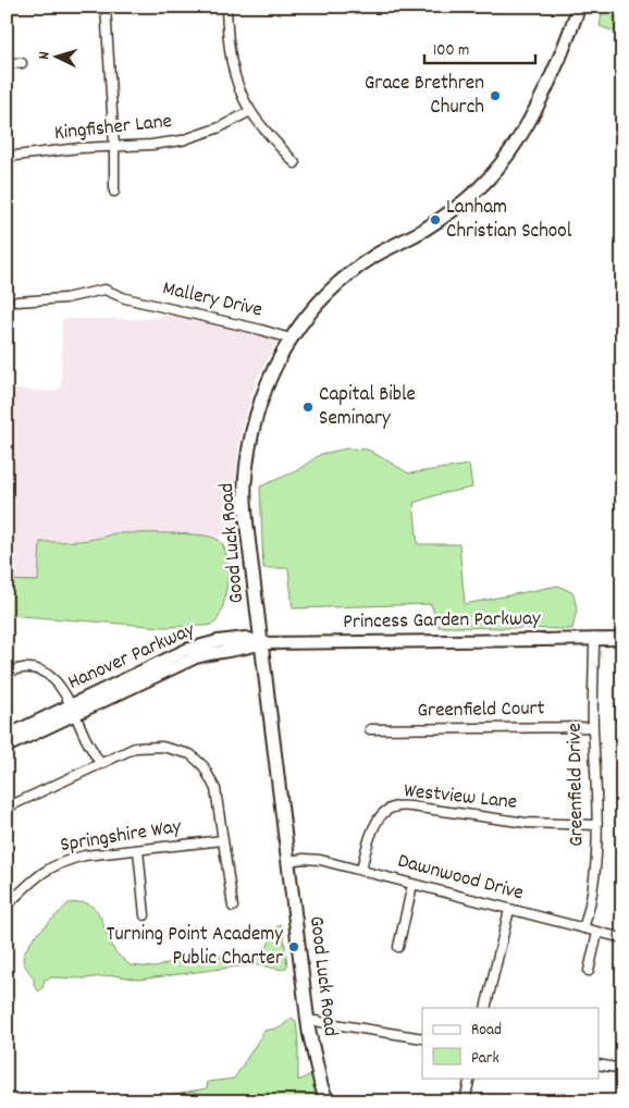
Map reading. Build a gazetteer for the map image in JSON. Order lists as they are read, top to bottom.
{
  "streets": {
    "main road": ["Good Luck Road"],
    "street": [
      "Kingfisher Lane",
      "Mallery Drive",
      "Princess Garden Parkway",
      "Hanover Parkway",
      "Greenfield Court",
      "Greenfield Drive",
      "Westview Lane",
      "Springshire Way",
      "Dawnwood Drive"
    ]
  },
  "crossings": [
    ["Mallery Drive", "Good Luck Road"],
    ["Good Luck Road", "Princess Garden Parkway"],
    ["Good Luck Road", "Hanover Parkway"],
    ["Good Luck Road", "Dawnwood Drive"],
    ["Princess Garden Parkway", "Hanover Parkway"],
    ["Princess Garden Parkway", "Greenfield Drive"],
    ["Greenfield Court", "Greenfield Drive"],
    ["Greenfield Drive", "Westview Lane"],
    ["Greenfield Drive", "Dawnwood Drive"],
    ["Westview Lane", "Dawnwood Drive"]
  ],
  "places": [
    "Grace Brethren Church",
    "Lanham Christian School",
    "Capital Bible Seminary",
    "Turning Point Academy Public Charter"
  ],
  "legend": ["Road", "Park"],
  "scale_bar": "100 m",
  "north": "left"
}
